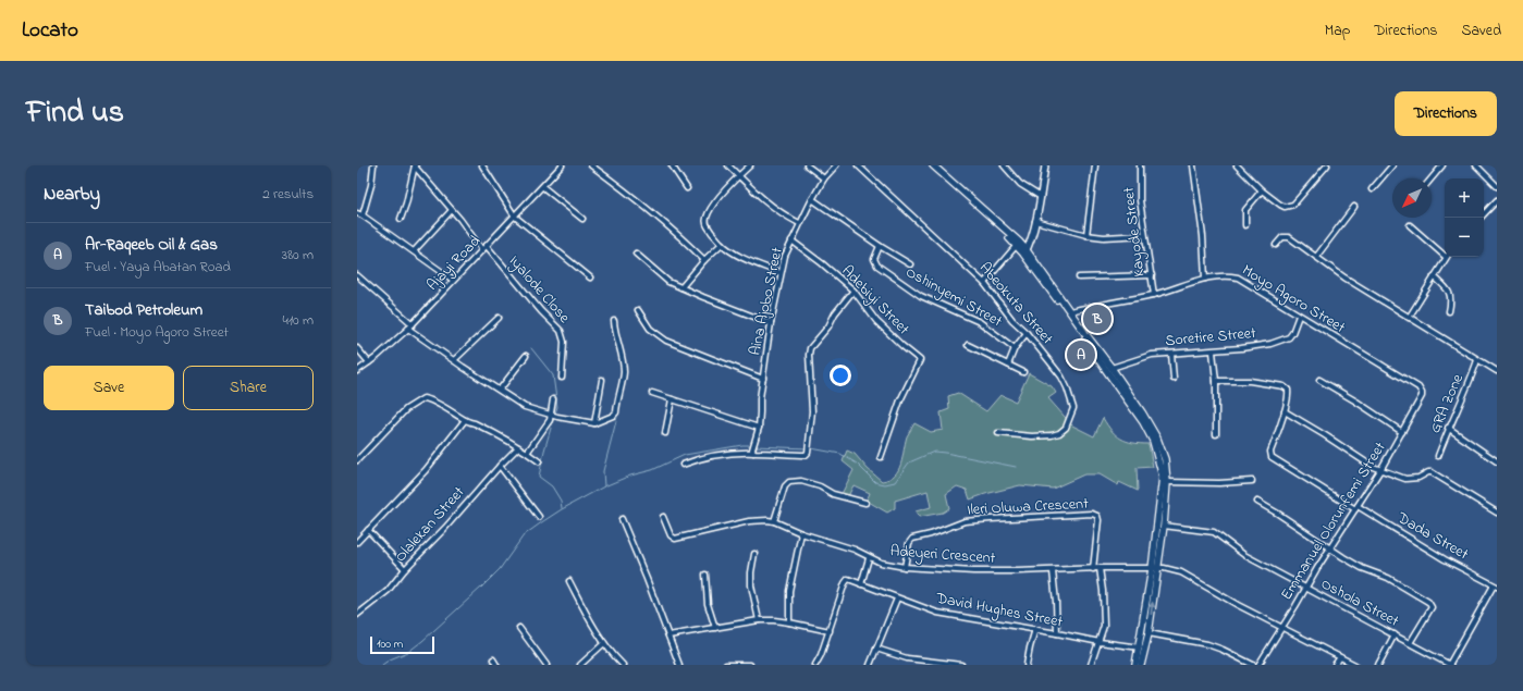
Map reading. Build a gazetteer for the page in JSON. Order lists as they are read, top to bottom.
{
  "streets": {
    "street": [
      "Kayode Street",
      "Ajayi Road",
      "Iyalode Close",
      "Oshinyemi Street",
      "Moyo Agoro Street",
      "Adebiyi Street",
      "Aina Ajobo Street",
      "Abeokuta Street",
      "Soretire Street",
      "GRA Zone",
      "Ileri Oluwa Crescent",
      "Emmanuel Olorunfemi Street",
      "Olalekan Street",
      "Dada Street",
      "Adeyeri Crescent",
      "Oshola Street",
      "David Hughes Street"
    ]
  },
  "crossings": [
    ["Kayode Street", "Moyo Agoro Street"],
    ["Ajayi Road", "Iyalode Close"],
    ["Moyo Agoro Street", "Soretire Street"],
    ["Moyo Agoro Street", "Emmanuel Olorunfemi Street"],
    ["Adebiyi Street", "Aina Ajobo Street"],
    ["Ileri Oluwa Crescent", "Adeyeri Crescent"],
    ["Emmanuel Olorunfemi Street", "Dada Street"],
    ["Emmanuel Olorunfemi Street", "Adeyeri Crescent"],
    ["Emmanuel Olorunfemi Street", "Oshola Street"]
  ],
  "scale_bar": "100 m",
  "north": "bottom left",
  "page": {
    "header": "Locato",
    "nav": ["Map", "Directions", "Saved"],
    "title": "Find us",
    "buttons": [
      "Directions",
      ["Save", "Share"]
    ],
    "heading": ["Nearby", "2 results"],
    "map_buttons": ["+", "−"],
    "list": [
      {
        "mark": "A",
        "name": "Ar-Raqeeb Oil & Gas",
        "note": "Fuel · Yaya Abatan Road",
        "value": "380 m"
      },
      {
        "mark": "B",
        "name": "Taibod Petroleum",
        "note": "Fuel · Moyo Agoro Street",
        "value": "410 m"
      }
    ],
    "pins": ["B", "A"],
    "scale": "100 m"
  }
}
